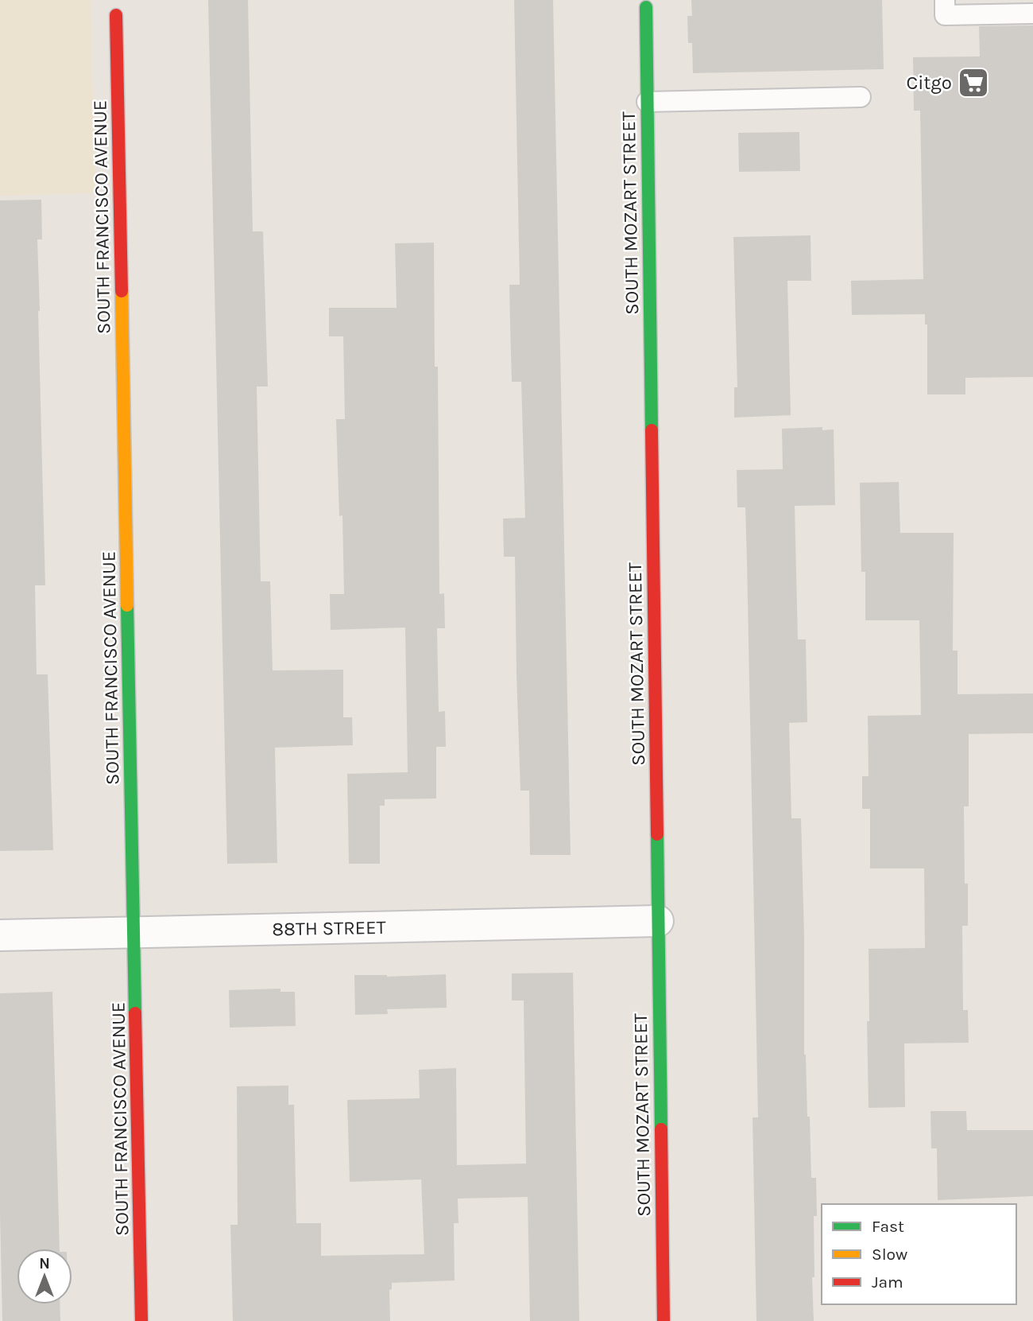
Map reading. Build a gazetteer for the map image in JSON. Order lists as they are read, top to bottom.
{
  "streets": {
    "street": ["SOUTH MOZART STREET", "SOUTH FRANCISCO AVENUE", "88TH STREET"]
  },
  "crossings": [
    ["SOUTH MOZART STREET", "88TH STREET"],
    ["SOUTH FRANCISCO AVENUE", "88TH STREET"]
  ],
  "places": {
    "supermarket": ["Citgo"]
  },
  "legend": ["Fast", "Slow", "Jam"],
  "north": "top"
}
